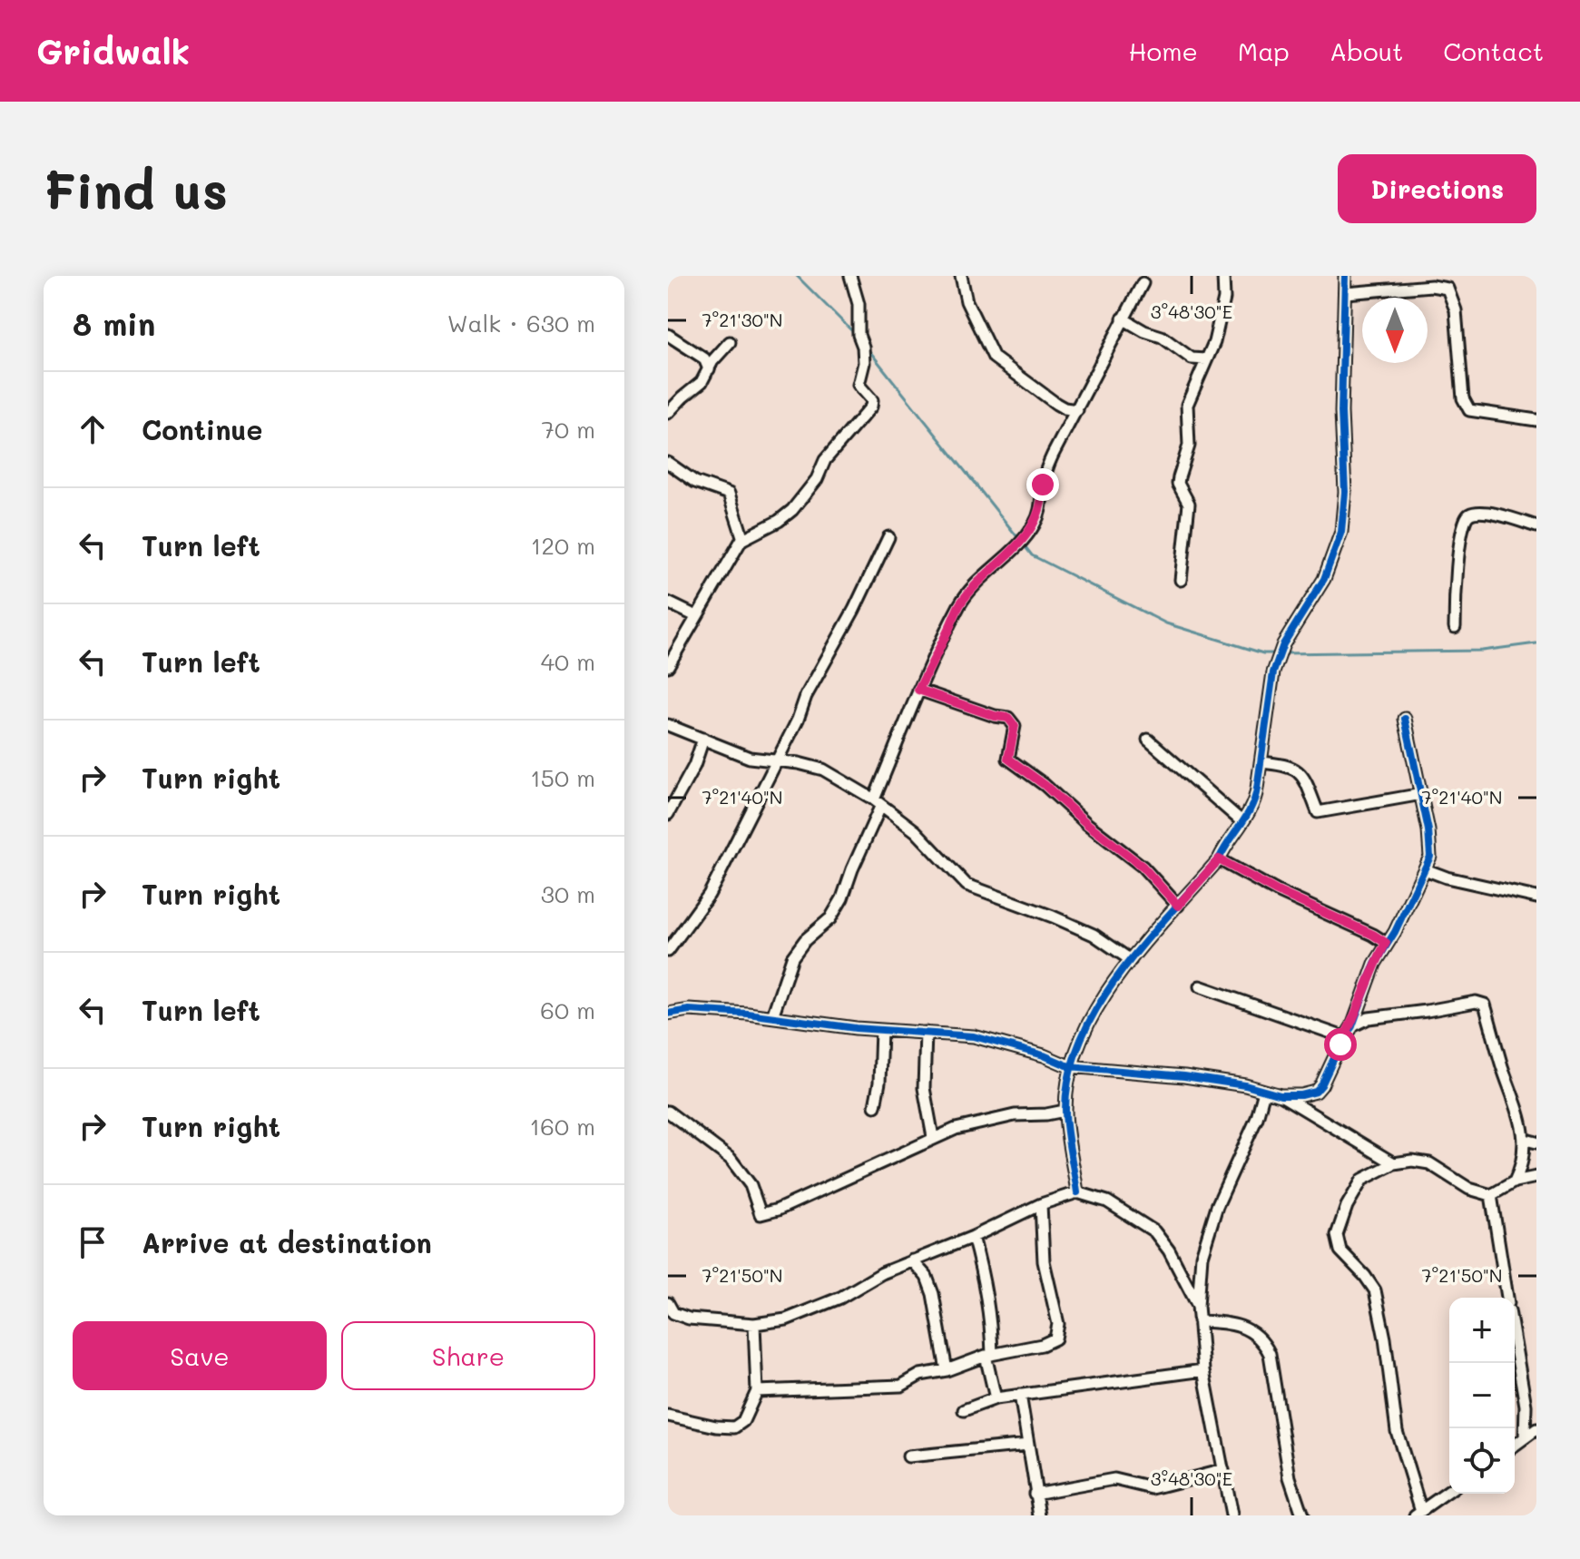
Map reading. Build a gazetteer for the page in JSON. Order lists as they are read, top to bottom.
{
  "north": "bottom",
  "page": {
    "header": "Gridwalk",
    "nav": [
      "Home",
      "Map",
      "About",
      "Contact"
    ],
    "buttons": [
      "Directions",
      ["Save", "Share"]
    ],
    "title": "Find us",
    "heading": ["8 min", "Walk · 630 m"],
    "list": [
      ["Continue", "70 m"],
      ["Turn left", "120 m"],
      ["Turn left", "40 m"],
      ["Turn right", "150 m"],
      ["Turn right", "30 m"],
      ["Turn left", "60 m"],
      ["Turn right", "160 m"],
      "Arrive at destination"
    ],
    "map_buttons": ["+", "−"]
  },
  "coordinates": [
    "3°48'30\"E",
    "7°21'30\"N",
    "7°21'40\"N",
    "7°21'50\"N"
  ]
}
